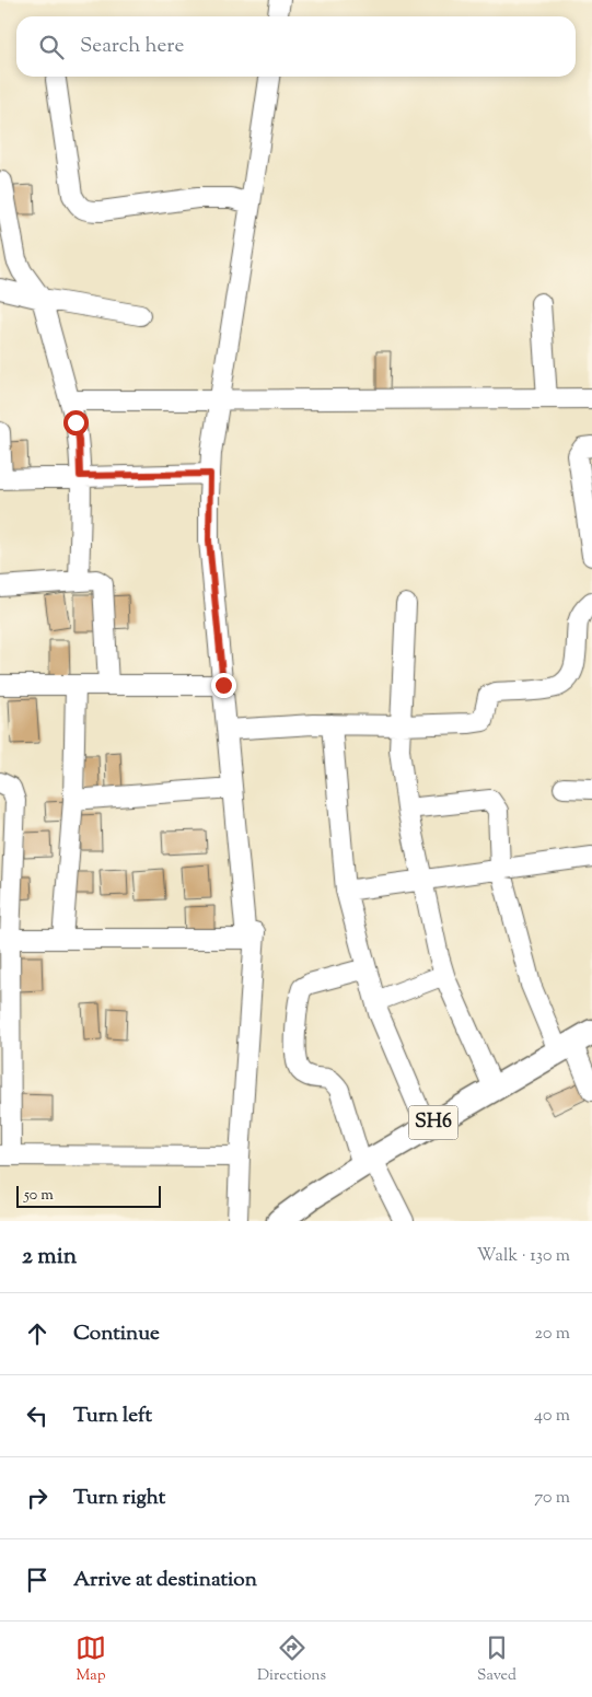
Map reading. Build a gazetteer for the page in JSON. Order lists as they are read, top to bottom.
{
  "streets": {
    "main road": ["SH6"]
  },
  "scale_bar": "50 m",
  "page": {
    "search": "Search here",
    "scale": "50 m",
    "heading": ["2 min", "Walk · 130 m"],
    "list": [
      ["Continue", "20 m"],
      ["Turn left", "40 m"],
      ["Turn right", "70 m"],
      "Arrive at destination"
    ],
    "nav": ["Map", "Directions", "Saved"]
  }
}
